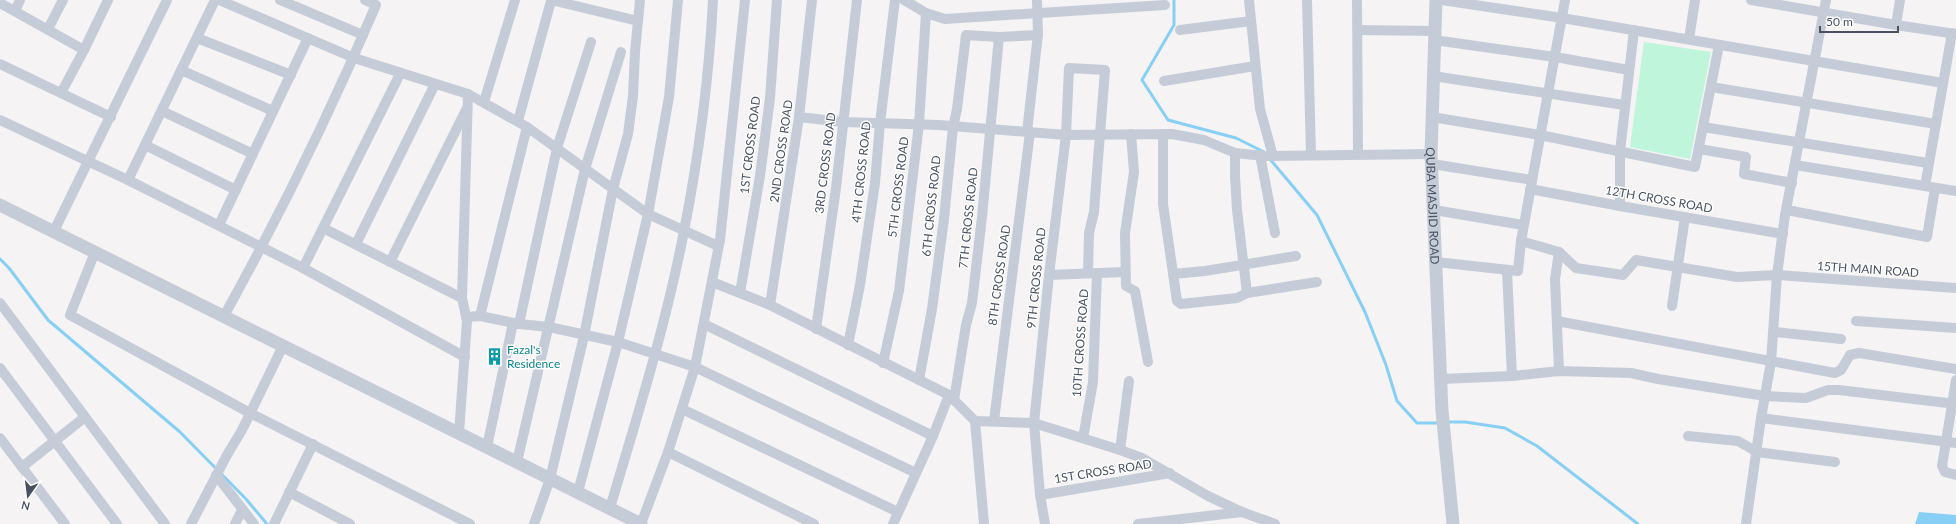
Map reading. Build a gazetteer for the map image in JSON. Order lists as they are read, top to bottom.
{
  "streets": {
    "street": [
      "1ST CROSS ROAD",
      "2ND CROSS ROAD",
      "3RD CROSS ROAD",
      "4TH CROSS ROAD",
      "5TH CROSS ROAD",
      "12TH CROSS ROAD",
      "6TH CROSS ROAD",
      "QUBA MASJID ROAD",
      "7TH CROSS ROAD",
      "15TH MAIN ROAD",
      "8TH CROSS ROAD",
      "9TH CROSS ROAD",
      "10TH CROSS ROAD"
    ]
  },
  "crossings": [
    ["1ST CROSS ROAD", "9TH CROSS ROAD"],
    ["2ND CROSS ROAD", "12TH CROSS ROAD"],
    ["3RD CROSS ROAD", "12TH CROSS ROAD"],
    ["4TH CROSS ROAD", "12TH CROSS ROAD"],
    ["5TH CROSS ROAD", "12TH CROSS ROAD"],
    ["12TH CROSS ROAD", "6TH CROSS ROAD"],
    ["12TH CROSS ROAD", "QUBA MASJID ROAD"],
    ["12TH CROSS ROAD", "7TH CROSS ROAD"],
    ["12TH CROSS ROAD", "8TH CROSS ROAD"],
    ["12TH CROSS ROAD", "9TH CROSS ROAD"],
    ["12TH CROSS ROAD", "10TH CROSS ROAD"],
    ["6TH CROSS ROAD", "7TH CROSS ROAD"],
    ["9TH CROSS ROAD", "10TH CROSS ROAD"]
  ],
  "places": {
    "building": ["Fazal's Residence"]
  },
  "scale_bar": "50 m",
  "north": "bottom"
}
